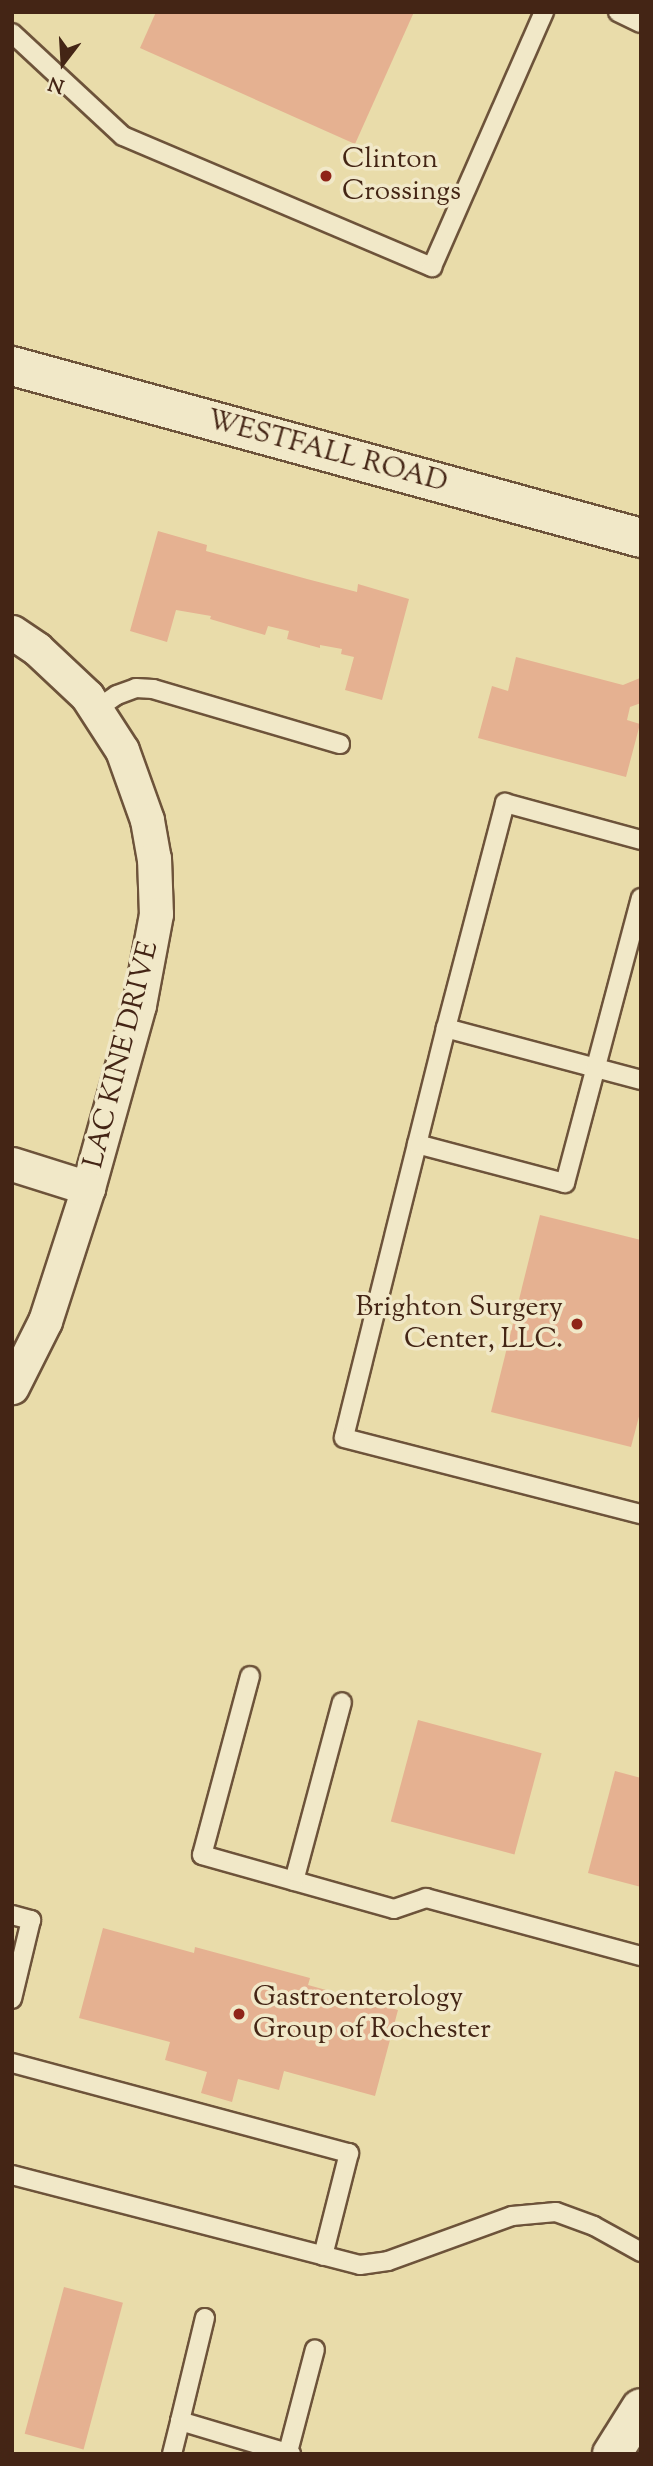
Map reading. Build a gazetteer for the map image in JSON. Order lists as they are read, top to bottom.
{
  "streets": {
    "street": ["WESTFALL ROAD", "LAC KINE DRIVE"]
  },
  "places": ["Clinton Crossings", "Brighton Surgery Center, LLC.", "Gastroenterology Group of Rochester"],
  "north": "bottom"
}
